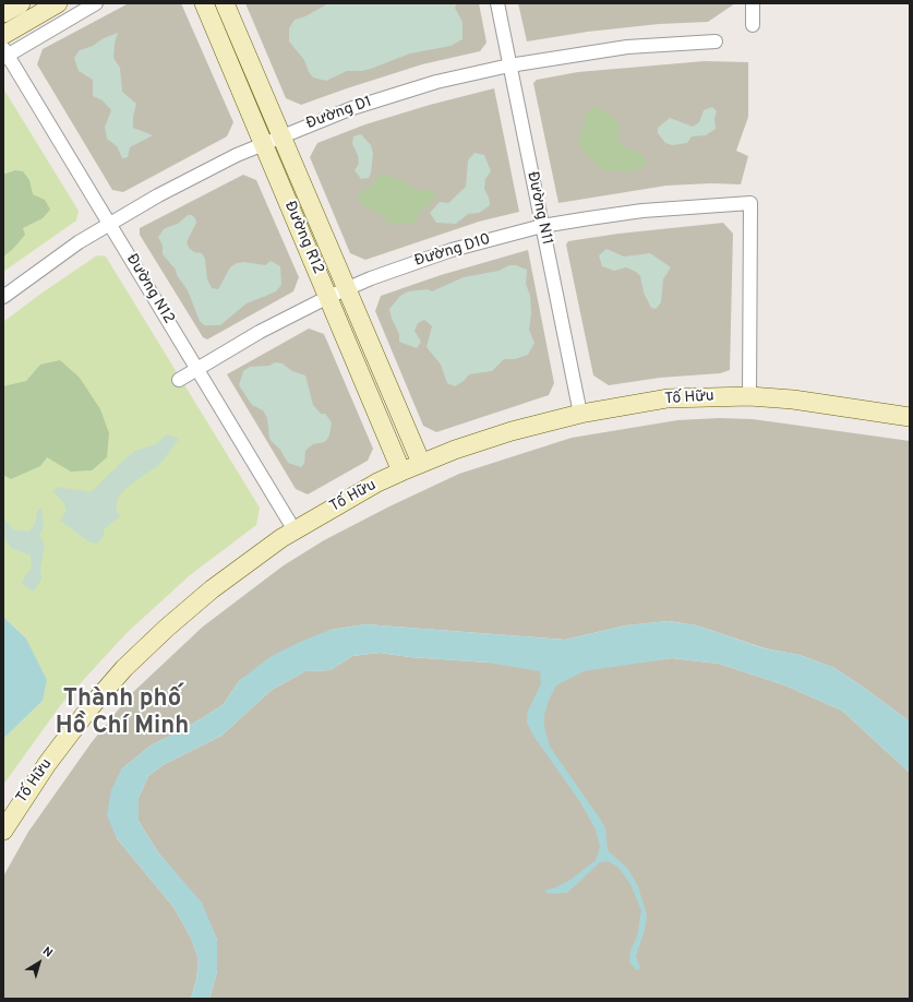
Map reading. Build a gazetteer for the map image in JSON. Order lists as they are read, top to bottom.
{
  "streets": {
    "main road": ["Đường R12", "Tố Hữu"],
    "street": [
      "Đường D1",
      "Đường N11",
      "Đường D10",
      "Đường N12"
    ]
  },
  "crossings": [
    ["Đường D1", "Đường N11"],
    ["Đường D1", "Đường R12"],
    ["Đường D1", "Đường N12"],
    ["Đường N11", "Đường D10"],
    ["Đường N11", "Tố Hữu"],
    ["Đường R12", "Đường D10"],
    ["Đường R12", "Tố Hữu"],
    ["Đường D10", "Đường N12"],
    ["Đường D10", "Tố Hữu"],
    ["Đường N12", "Tố Hữu"]
  ],
  "districts": ["Thành phố Hồ Chí Minh"],
  "north": "top right"
}
